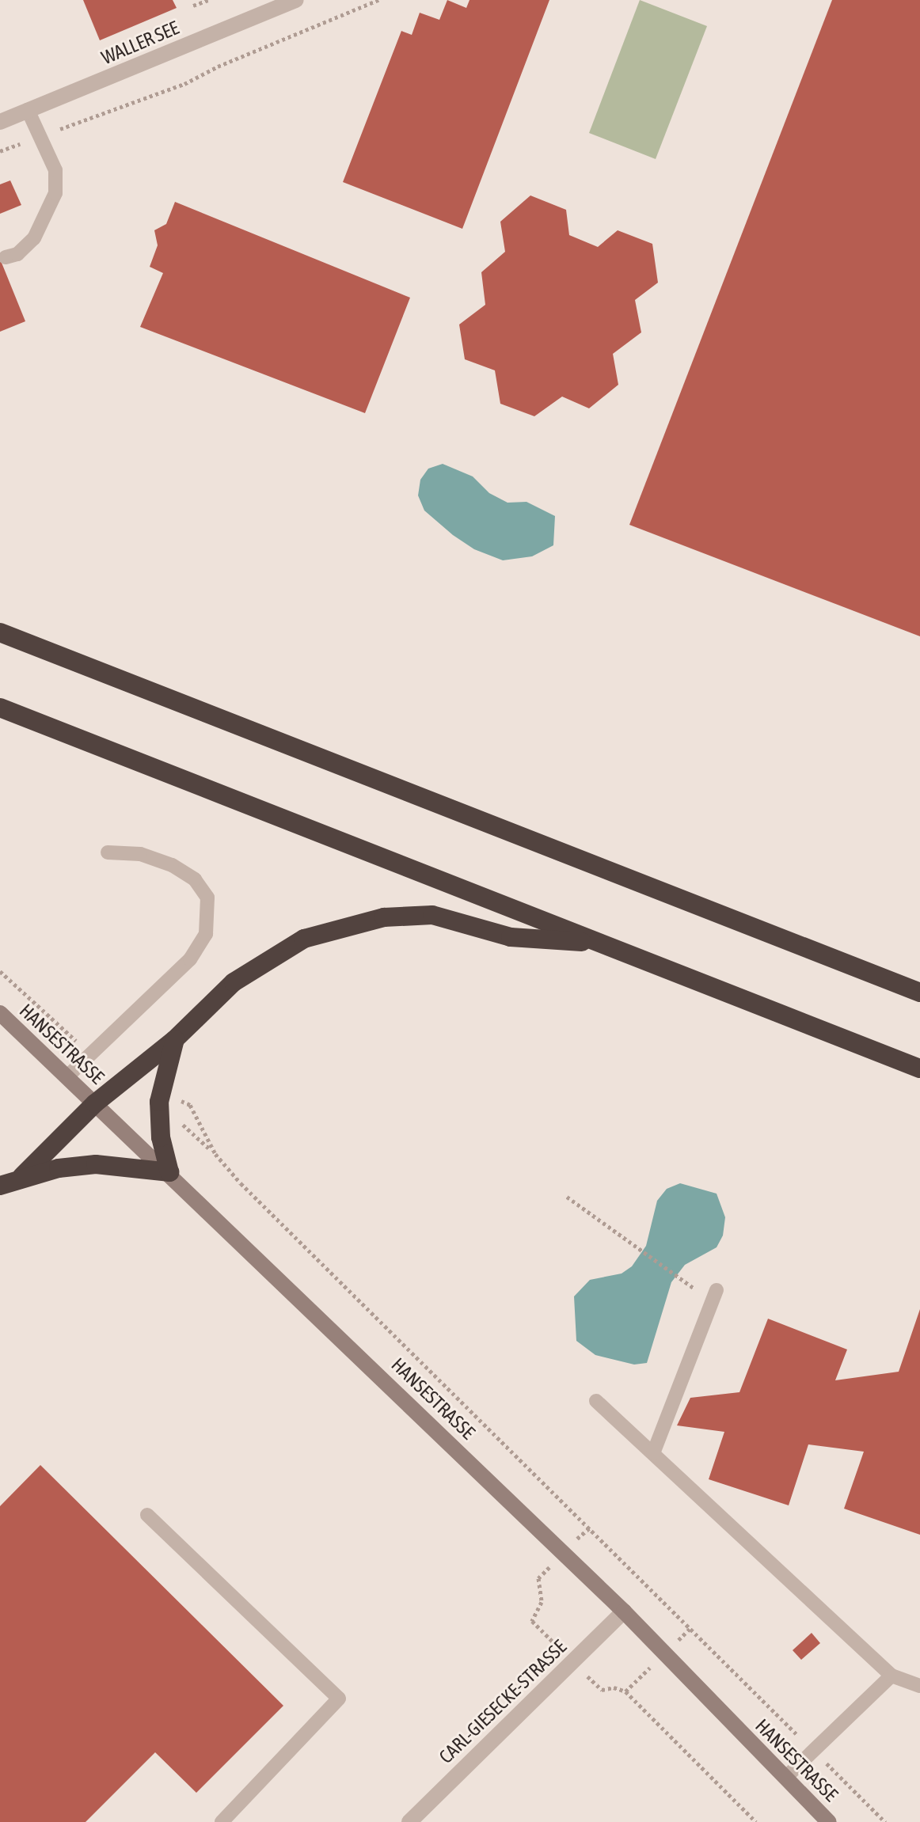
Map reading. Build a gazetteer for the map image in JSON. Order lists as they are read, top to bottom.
{
  "streets": {
    "main road": ["HANSESTRASSE"],
    "street": ["WALLER SEE", "CARL-GIESECKE-STRASSE"]
  },
  "crossings": [
    ["HANSESTRASSE", "CARL-GIESECKE-STRASSE"]
  ]
}
